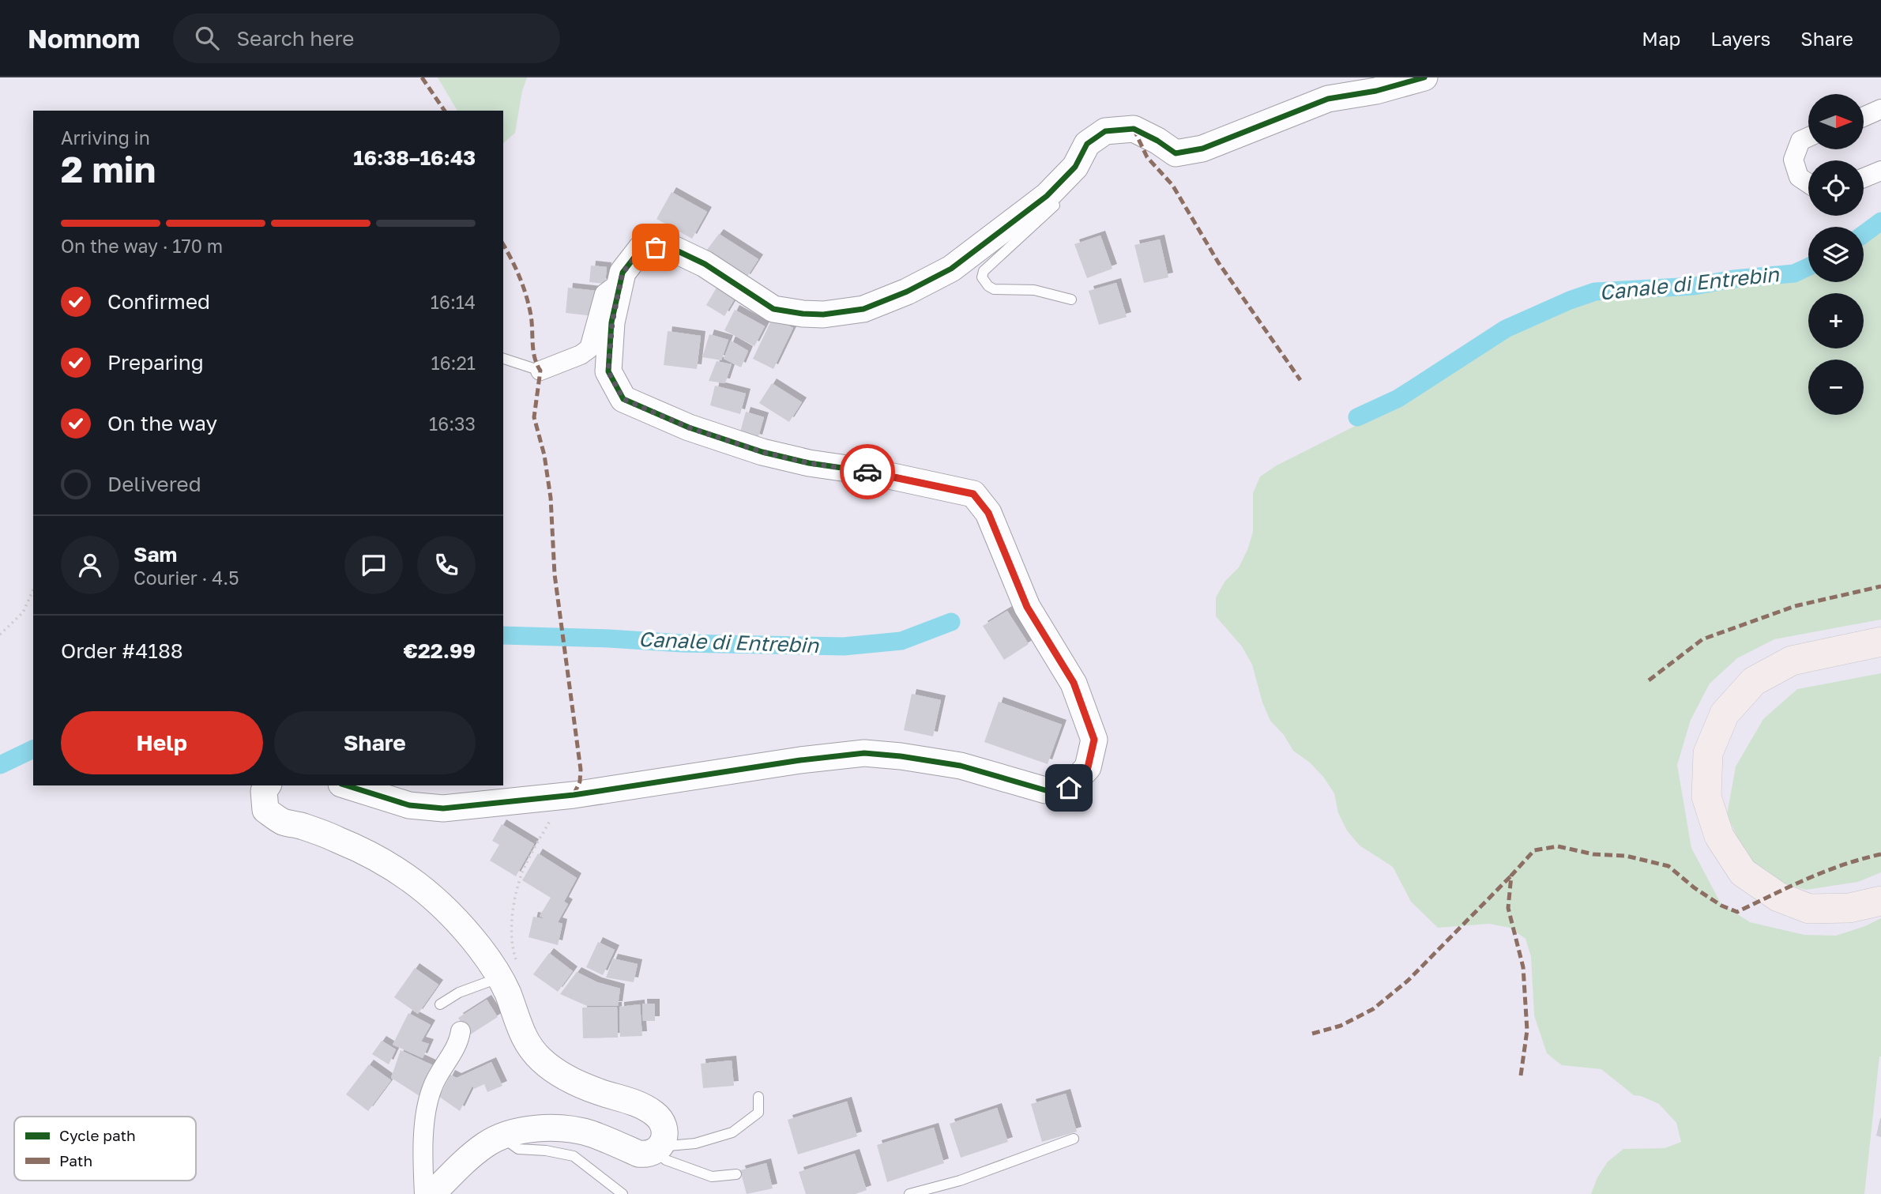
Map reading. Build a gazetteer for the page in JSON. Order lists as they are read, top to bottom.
{
  "water": ["Canale di Entrebin"],
  "legend": ["Cycle path", "Path"],
  "north": "right",
  "page": {
    "header": "Nomnom",
    "search": "Search here",
    "nav": ["Map", "Layers", "Share"],
    "map_buttons": ["+", "−"],
    "heading": ["2 min", "Arriving in", "16:38–16:43"],
    "panel": [
      "Sam",
      "Courier · 4.5",
      "Order #4188",
      "€22.99"
    ],
    "bar": "On the way · 170 m",
    "list": [
      ["Confirmed", "16:14"],
      ["Preparing", "16:21"],
      ["On the way", "16:33"],
      "Delivered"
    ],
    "buttons": ["Help", "Share"]
  }
}
